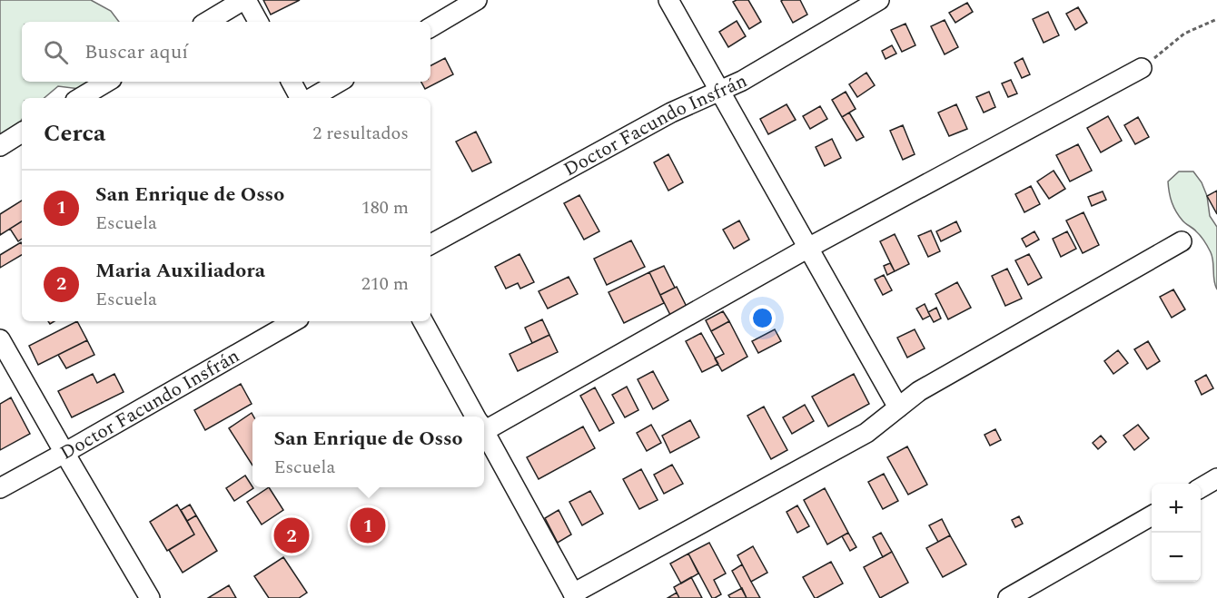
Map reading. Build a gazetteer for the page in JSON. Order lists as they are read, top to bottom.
{
  "streets": {
    "street": ["Doctor Facundo Insfrán"]
  },
  "page": {
    "search": "Buscar aquí",
    "heading": ["Cerca", "2 resultados"],
    "list": [
      {
        "mark": "1",
        "name": "San Enrique de Osso",
        "note": "Escuela",
        "value": "180 m"
      },
      {
        "mark": "2",
        "name": "Maria Auxiliadora",
        "note": "Escuela",
        "value": "210 m"
      }
    ],
    "popup": ["San Enrique de Osso", "Escuela"],
    "map_buttons": ["+", "−"],
    "pins": ["1", "2"]
  }
}
